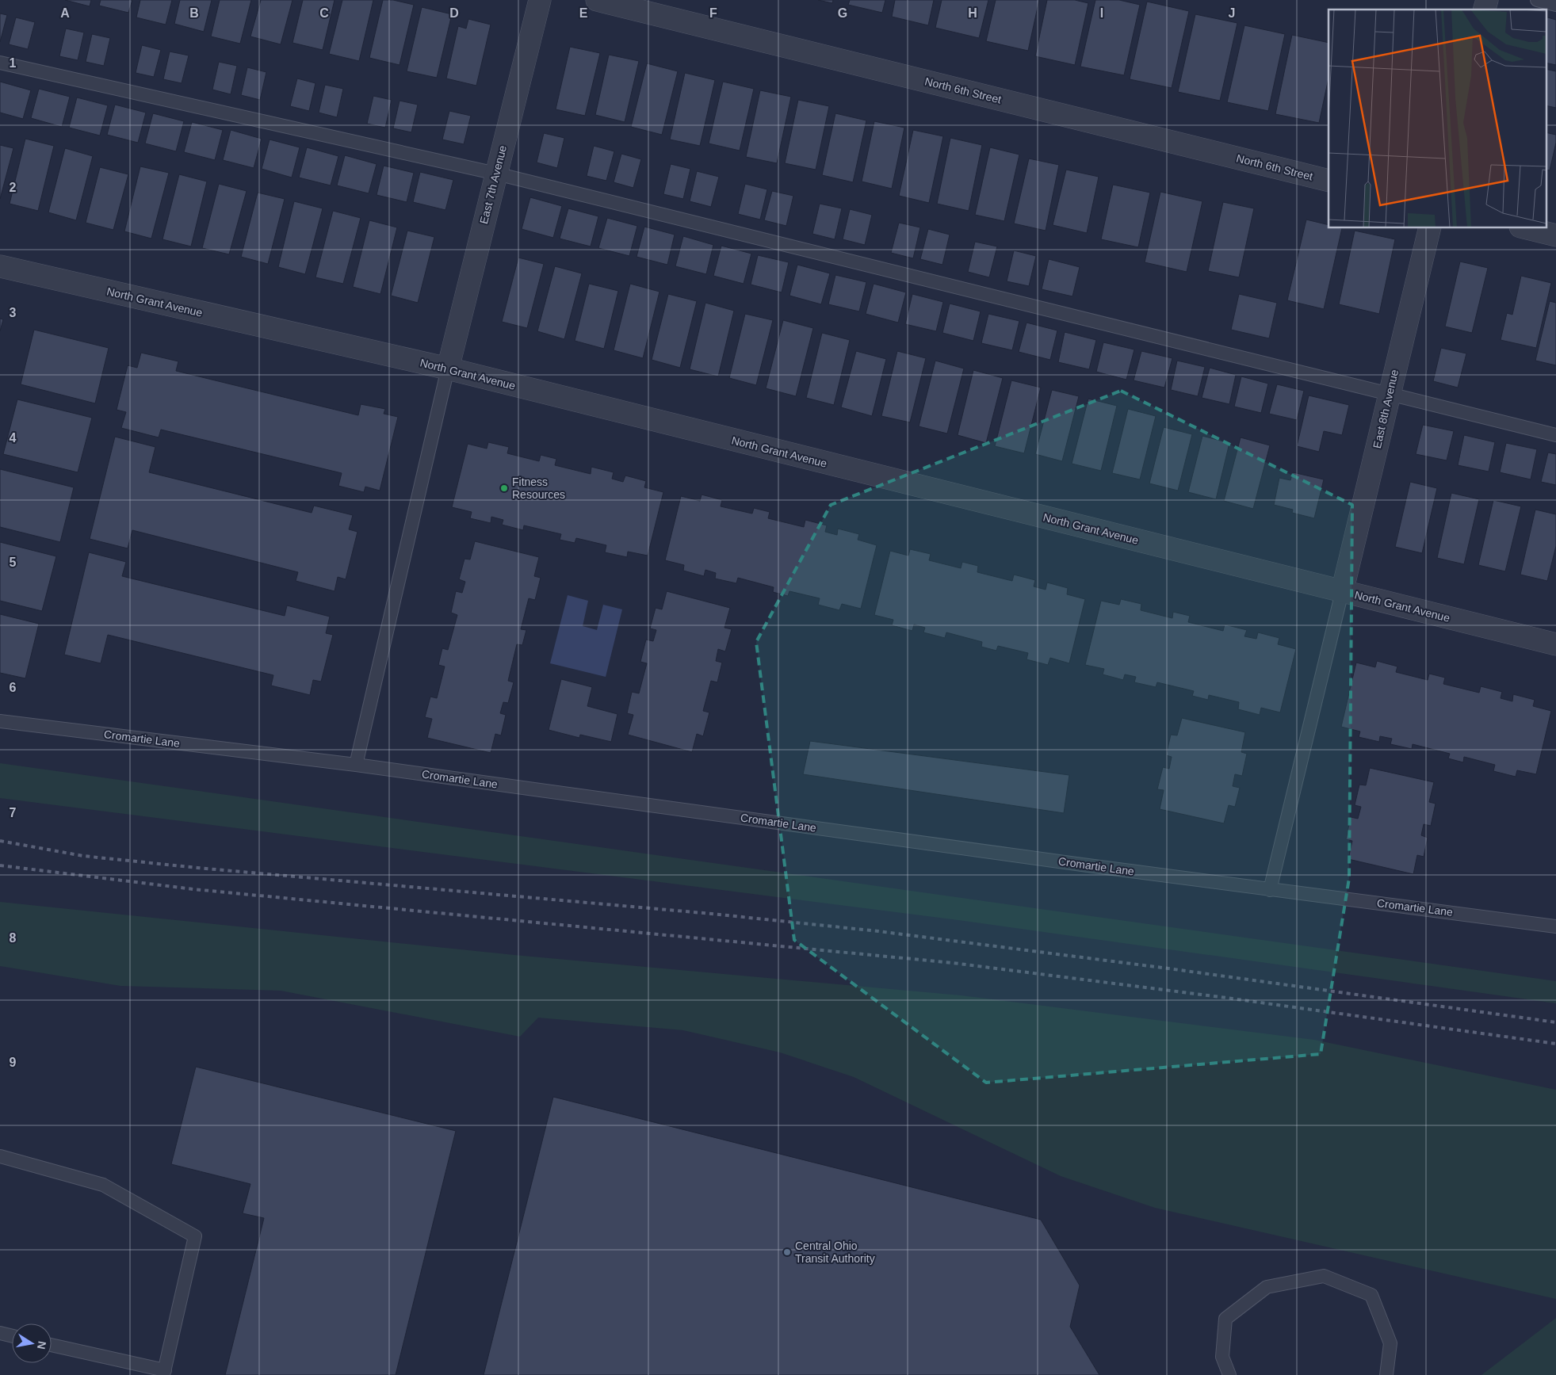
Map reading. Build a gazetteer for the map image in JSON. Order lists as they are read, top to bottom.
{
  "streets": {
    "street": [
      "North 6th Street",
      "East 7th Avenue",
      "North Grant Avenue",
      "East 8th Avenue"
    ],
    "lane": ["Cromartie Lane"]
  },
  "crossings": [
    ["East 7th Avenue", "North Grant Avenue"],
    ["North Grant Avenue", "East 8th Avenue"]
  ],
  "places": ["Fitness Resources", "Central Ohio Transit Authority"],
  "north": "right",
  "grid": {
    "columns": [
      "A",
      "B",
      "C",
      "D",
      "E",
      "F",
      "G",
      "H",
      "I",
      "J"
    ],
    "rows": [
      "1",
      "2",
      "3",
      "4",
      "5",
      "6",
      "7",
      "8",
      "9"
    ]
  }
}
